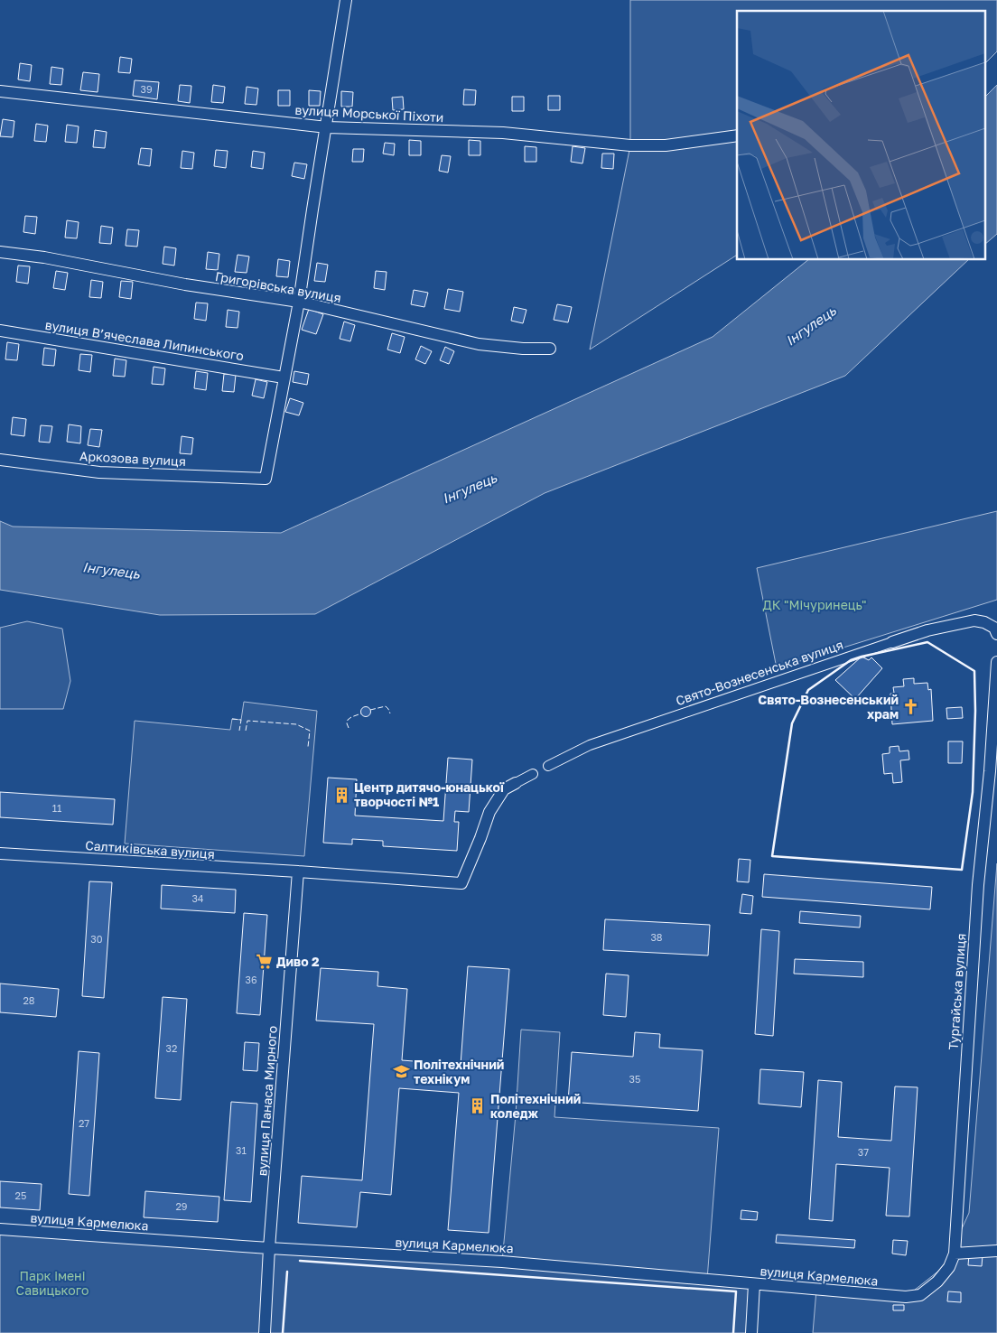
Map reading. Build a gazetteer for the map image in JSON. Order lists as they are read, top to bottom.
{
  "streets": {
    "street": [
      "вулиця Морської Піхоти",
      "Григорівська вулиця",
      "вулиця В’ячеслава Липинського",
      "Аркозова вулиця",
      "Свято-Вознесенська вулиця",
      "Салтиківська вулиця",
      "Тургайська вулиця",
      "вулиця Панаса Мирного",
      "вулиця Кармелюка"
    ]
  },
  "crossings": [
    ["вулиця В’ячеслава Липинського", "Аркозова вулиця"],
    ["Салтиківська вулиця", "вулиця Панаса Мирного"],
    ["Тургайська вулиця", "вулиця Кармелюка"],
    ["вулиця Панаса Мирного", "вулиця Кармелюка"]
  ],
  "water": ["Інгулець"],
  "parks": ["ДК \"Мічуринець\"", "Парк імені Савицького"],
  "places": {
    "church": ["Свято-Вознесенський храм"],
    "building": ["Центр дитячо-юнацької творчості №1", "Політехнічний коледж"],
    "supermarket": ["Диво 2"],
    "school or university": ["Політехнічний технікум"]
  },
  "house_numbers": [
    "39",
    "11",
    "34",
    "38",
    "30",
    "36",
    "28",
    "32",
    "35",
    "27",
    "31",
    "37",
    "25",
    "29"
  ]
}
